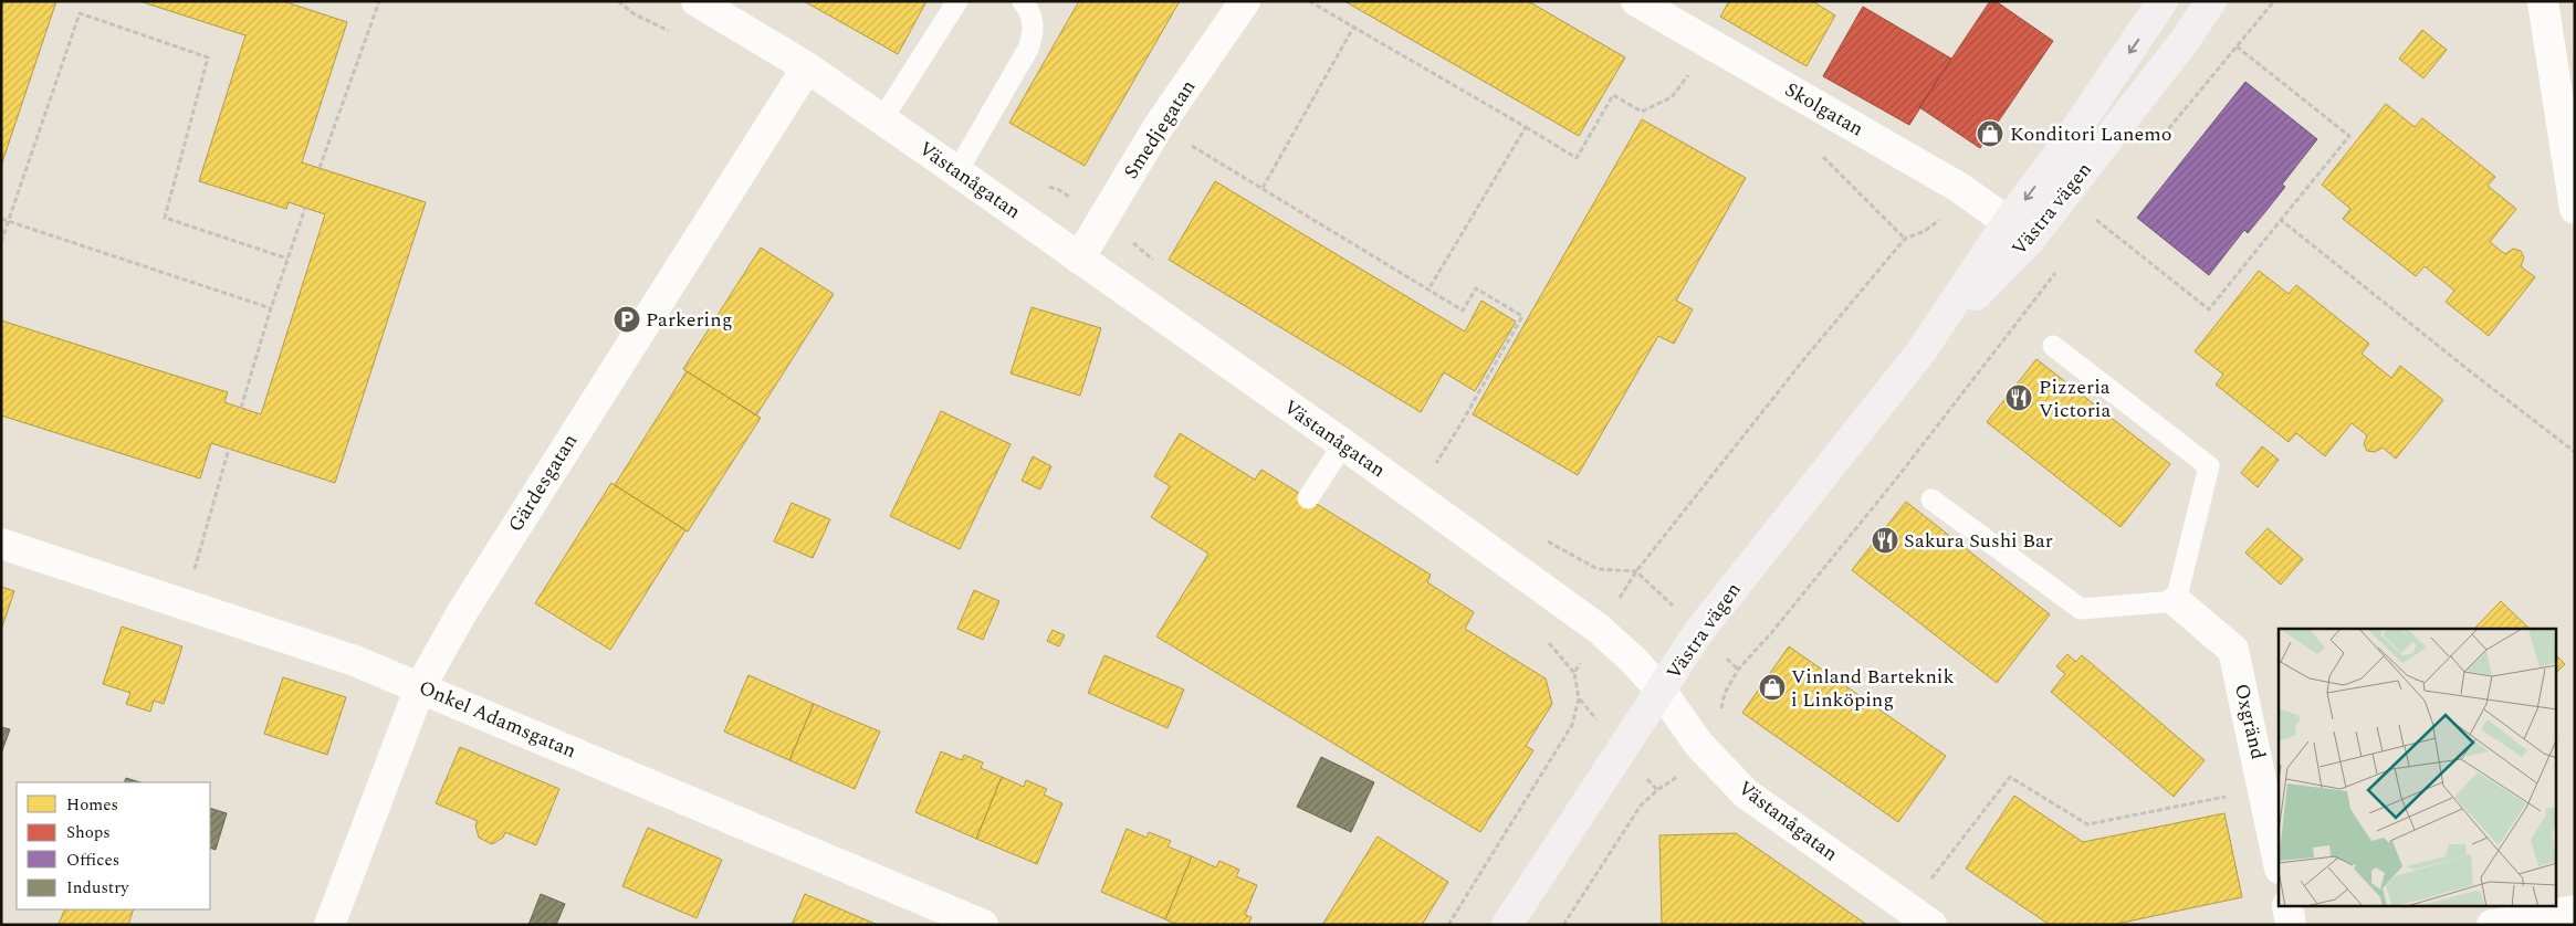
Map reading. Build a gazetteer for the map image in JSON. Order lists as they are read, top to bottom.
{
  "streets": {
    "main road": ["Västra vägen"],
    "street": [
      "Skolgatan",
      "Smedjegatan",
      "Västanågatan",
      "Gärdesgatan",
      "Onkel Adamsgatan",
      "Oxgränd"
    ]
  },
  "crossings": [
    ["Skolgatan", "Västra vägen"],
    ["Smedjegatan", "Västanågatan"],
    ["Västanågatan", "Västra vägen"],
    ["Västanågatan", "Gärdesgatan"],
    ["Gärdesgatan", "Onkel Adamsgatan"]
  ],
  "places": {
    "shop": ["Konditori Lanemo", "Vinland Barteknik i Linköping"],
    "parking": ["Parkering"],
    "restaurant": ["Pizzeria Victoria", "Sakura Sushi Bar"]
  },
  "legend": [
    "Homes",
    "Shops",
    "Offices",
    "Industry"
  ]
}
